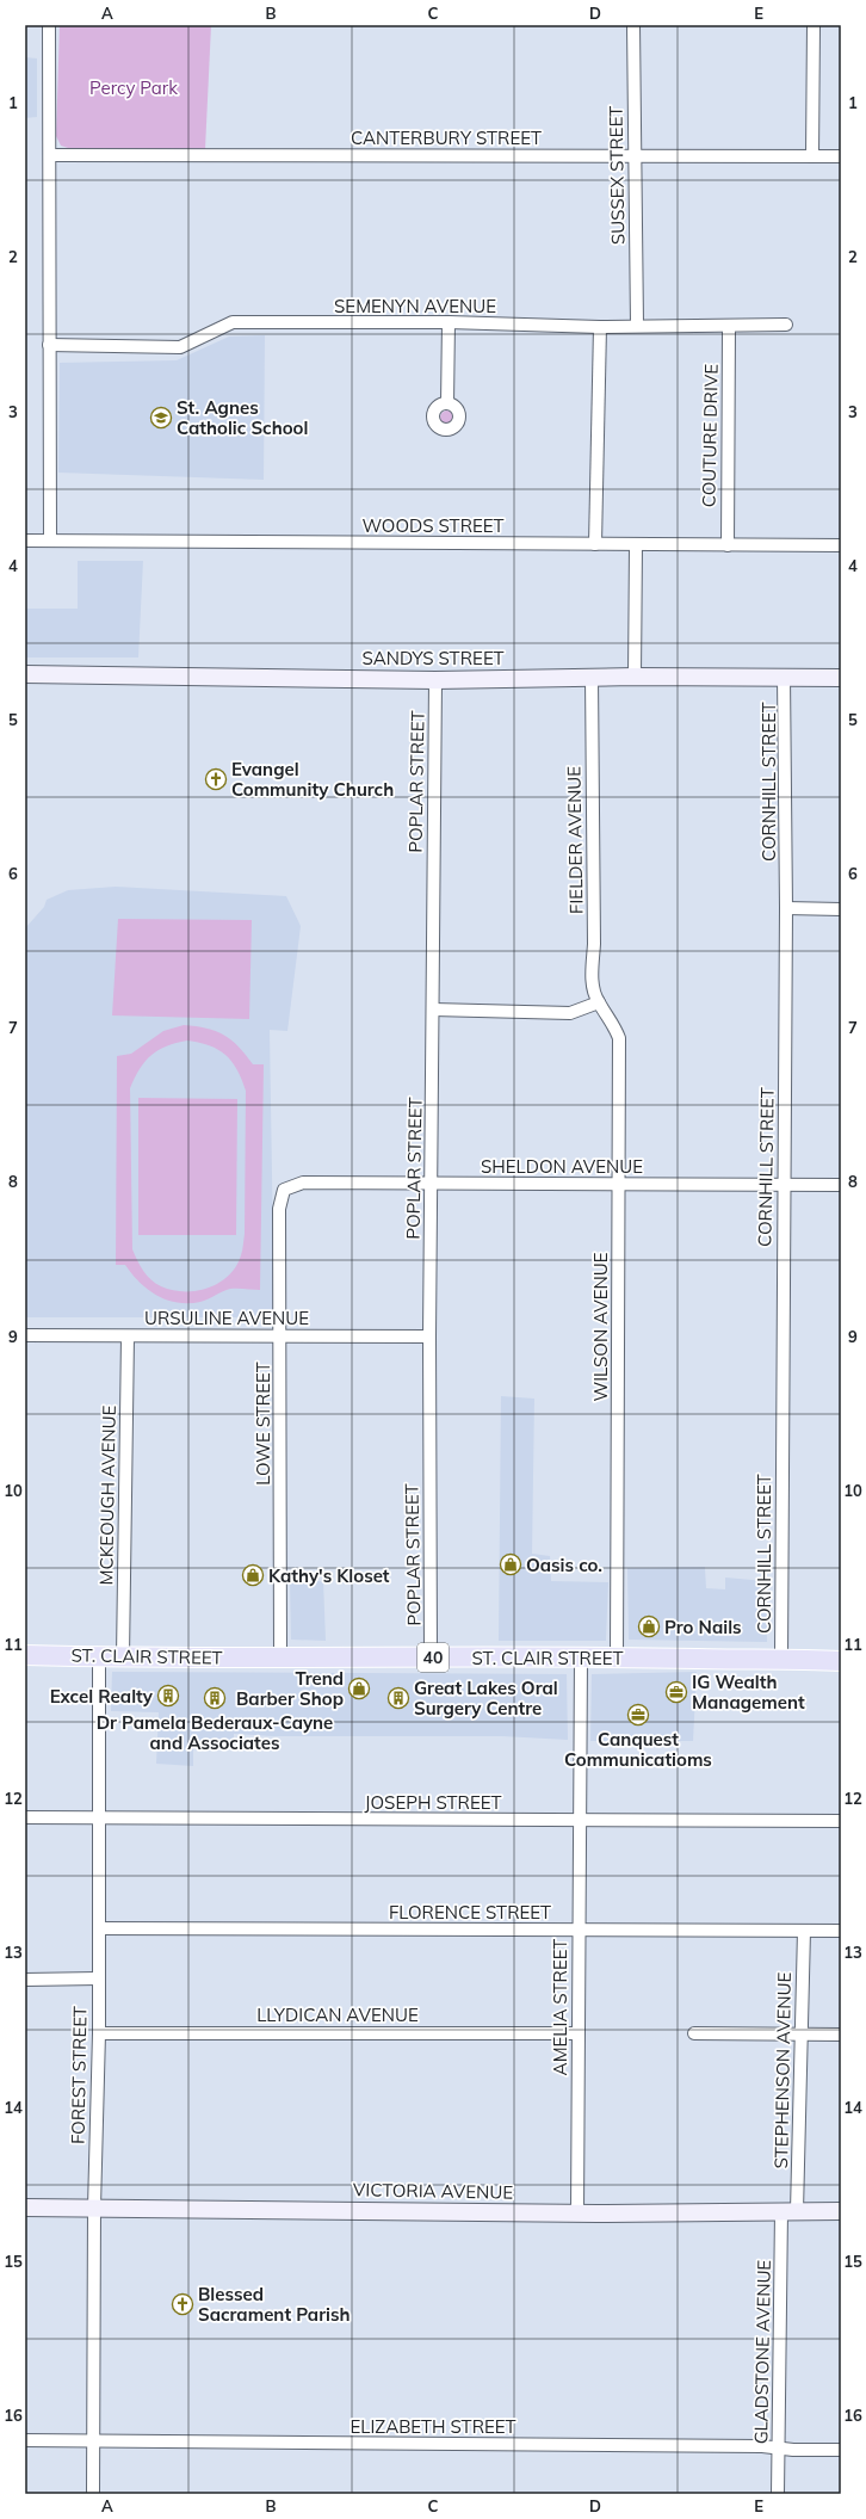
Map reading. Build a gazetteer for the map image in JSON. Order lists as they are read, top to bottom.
{
  "streets": {
    "main road": ["ST. CLAIR STREET", "40"],
    "street": [
      "CANTERBURY STREET",
      "SUSSEX STREET",
      "SEMENYN AVENUE",
      "COUTURE DRIVE",
      "WOODS STREET",
      "SANDYS STREET",
      "POPLAR STREET",
      "CORNHILL STREET",
      "FIELDER AVENUE",
      "SHELDON AVENUE",
      "URSULINE AVENUE",
      "WILSON AVENUE",
      "LOWE STREET",
      "MCKEOUGH AVENUE",
      "JOSEPH STREET",
      "FLORENCE STREET",
      "AMELIA STREET",
      "LLYDICAN AVENUE",
      "STEPHENSON AVENUE",
      "FOREST STREET",
      "VICTORIA AVENUE",
      "GLADSTONE AVENUE",
      "ELIZABETH STREET"
    ]
  },
  "crossings": [
    ["CANTERBURY STREET", "SUSSEX STREET"],
    ["SUSSEX STREET", "SEMENYN AVENUE"],
    ["SEMENYN AVENUE", "COUTURE DRIVE"],
    ["COUTURE DRIVE", "WOODS STREET"],
    ["SANDYS STREET", "POPLAR STREET"],
    ["SANDYS STREET", "CORNHILL STREET"],
    ["SANDYS STREET", "FIELDER AVENUE"],
    ["POPLAR STREET", "SHELDON AVENUE"],
    ["POPLAR STREET", "URSULINE AVENUE"],
    ["POPLAR STREET", "ST. CLAIR STREET"],
    ["CORNHILL STREET", "SHELDON AVENUE"],
    ["CORNHILL STREET", "ST. CLAIR STREET"],
    ["FIELDER AVENUE", "WILSON AVENUE"],
    ["SHELDON AVENUE", "WILSON AVENUE"],
    ["SHELDON AVENUE", "LOWE STREET"],
    ["URSULINE AVENUE", "LOWE STREET"],
    ["URSULINE AVENUE", "MCKEOUGH AVENUE"],
    ["WILSON AVENUE", "ST. CLAIR STREET"],
    ["LOWE STREET", "ST. CLAIR STREET"],
    ["MCKEOUGH AVENUE", "ST. CLAIR STREET"],
    ["ST. CLAIR STREET", "AMELIA STREET"],
    ["ST. CLAIR STREET", "FOREST STREET"],
    ["JOSEPH STREET", "AMELIA STREET"],
    ["JOSEPH STREET", "FOREST STREET"],
    ["FLORENCE STREET", "AMELIA STREET"],
    ["FLORENCE STREET", "STEPHENSON AVENUE"],
    ["FLORENCE STREET", "FOREST STREET"],
    ["AMELIA STREET", "LLYDICAN AVENUE"],
    ["AMELIA STREET", "VICTORIA AVENUE"],
    ["LLYDICAN AVENUE", "FOREST STREET"],
    ["STEPHENSON AVENUE", "VICTORIA AVENUE"],
    ["STEPHENSON AVENUE", "GLADSTONE AVENUE"],
    ["FOREST STREET", "VICTORIA AVENUE"],
    ["FOREST STREET", "ELIZABETH STREET"],
    ["VICTORIA AVENUE", "GLADSTONE AVENUE"],
    ["GLADSTONE AVENUE", "ELIZABETH STREET"]
  ],
  "parks": ["Percy Park"],
  "places": {
    "school or university": ["St. Agnes Catholic School"],
    "church": ["Evangel Community Church", "Blessed Sacrament Parish"],
    "shop": [
      "Oasis co.",
      "Kathy's Kloset",
      "Pro Nails",
      "Trend Barber Shop"
    ],
    "office": ["IG Wealth Management", "Canquest Communicatioms"],
    "building": ["Excel Realty", "Dr Pamela Bederaux-Cayne and Associates", "Great Lakes Oral Surgery Centre"]
  },
  "grid": {
    "columns": [
      "A",
      "B",
      "C",
      "D",
      "E"
    ],
    "rows": [
      "1",
      "2",
      "3",
      "4",
      "5",
      "6",
      "7",
      "8",
      "9",
      "10",
      "11",
      "12",
      "13",
      "14",
      "15",
      "16"
    ]
  }
}
